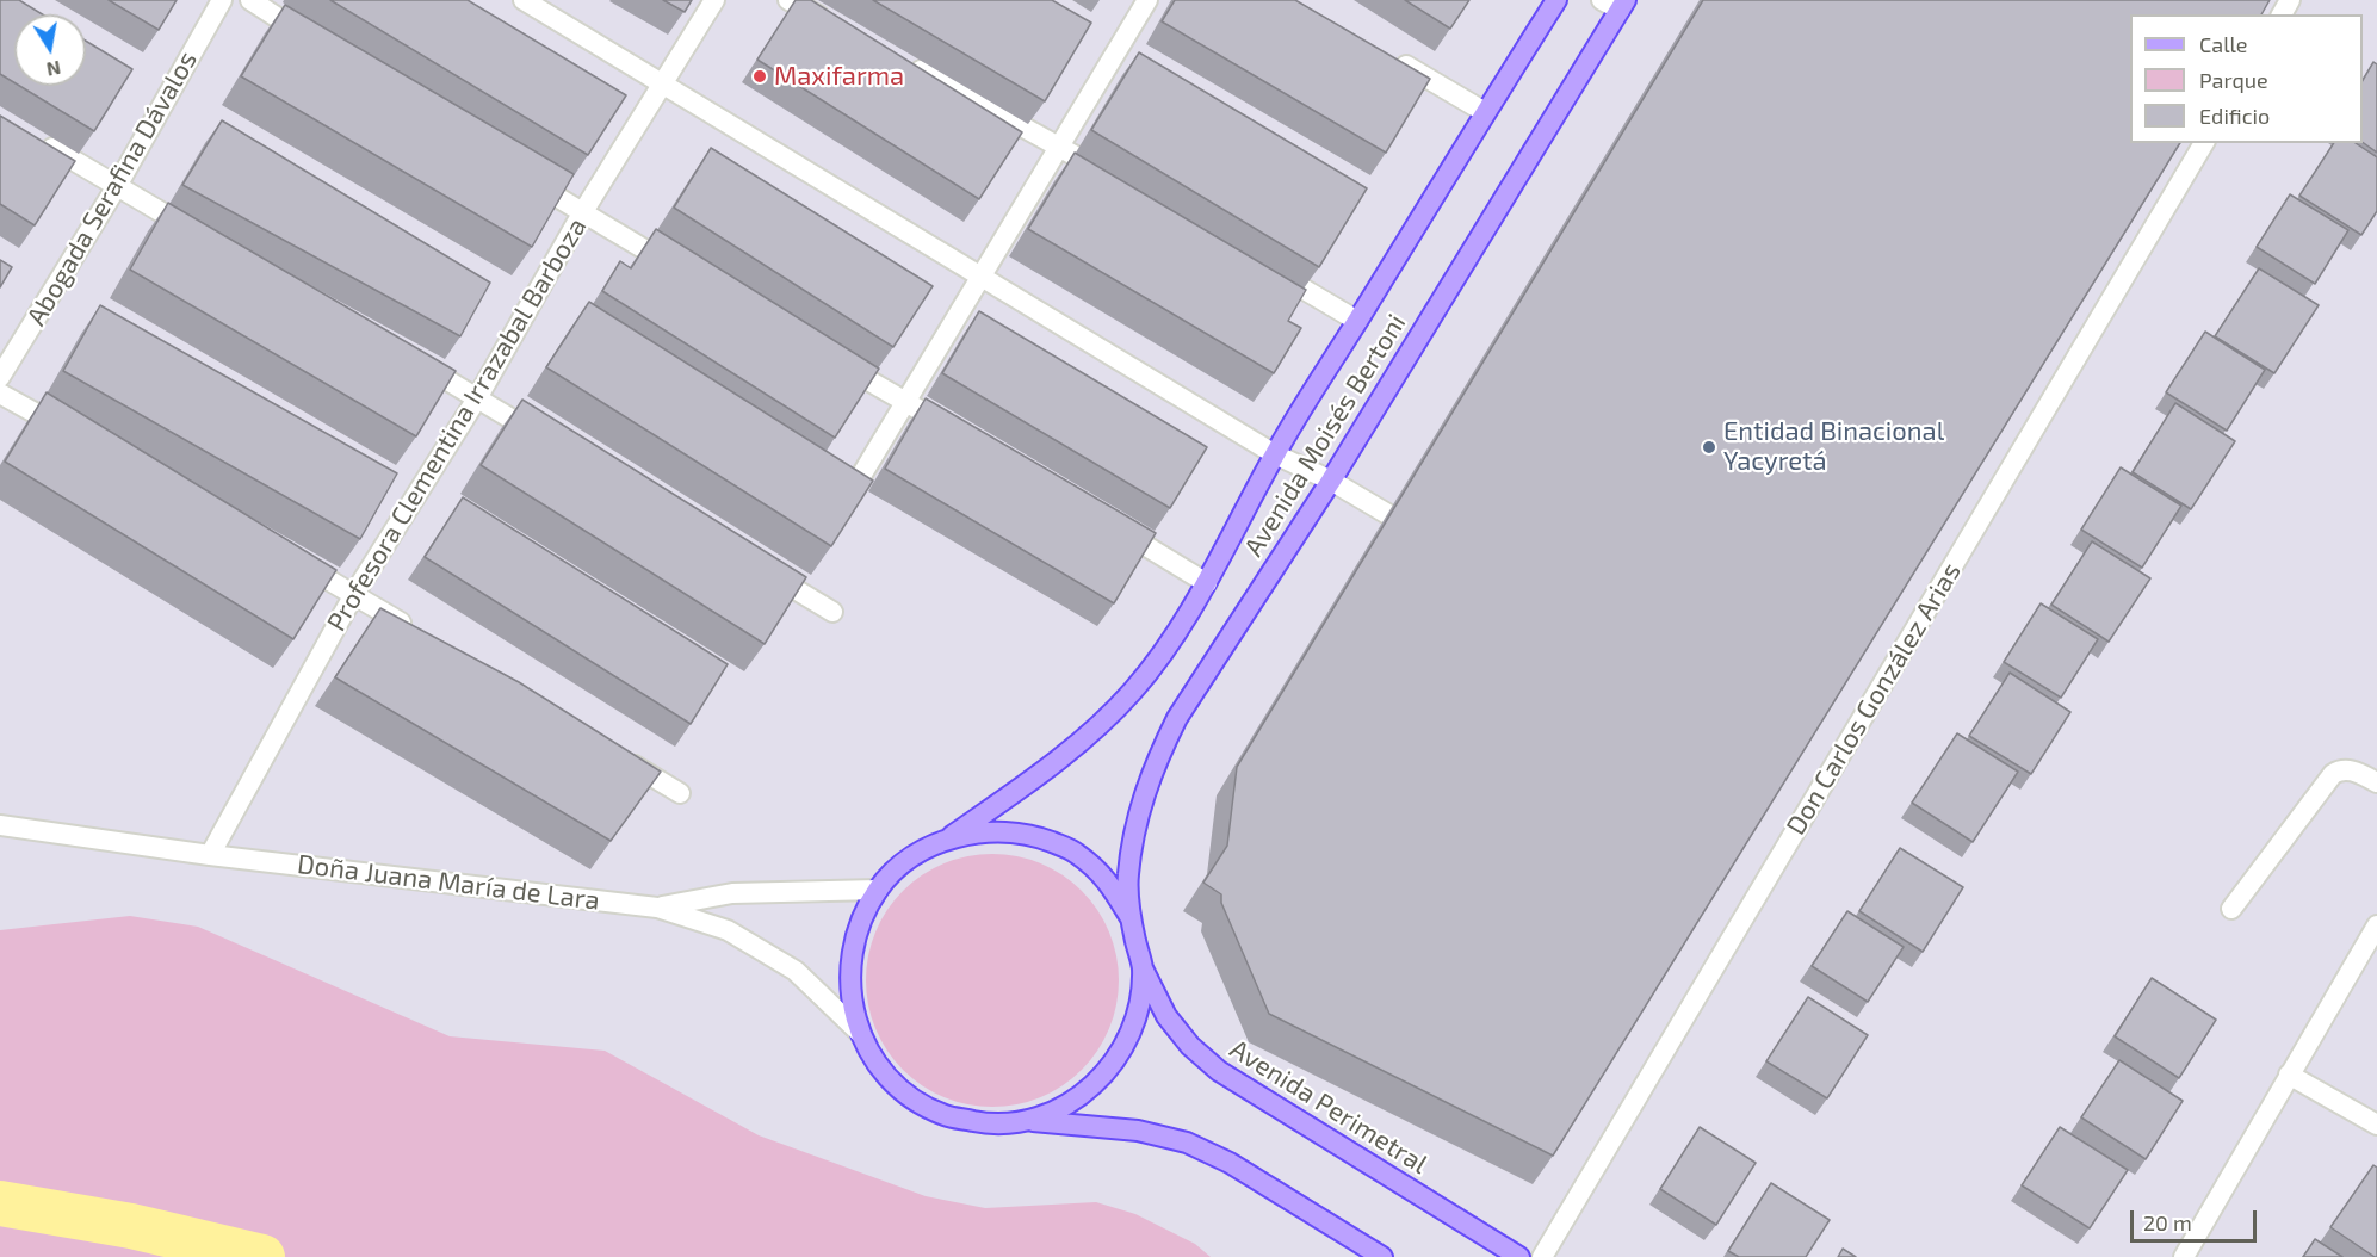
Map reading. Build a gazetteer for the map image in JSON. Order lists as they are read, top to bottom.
{
  "streets": {
    "main road": ["Avenida Moisés Bertoni", "Avenida Perimetral"],
    "street": [
      "Abogada Serafina Dávalos",
      "Profesora Clementina Irrazabal Barboza",
      "Don Carlos González Arias",
      "Doña Juana María de Lara"
    ]
  },
  "crossings": [
    ["Profesora Clementina Irrazabal Barboza", "Doña Juana María de Lara"],
    ["Avenida Moisés Bertoni", "Doña Juana María de Lara"],
    ["Avenida Moisés Bertoni", "Avenida Perimetral"]
  ],
  "places": ["Maxifarma", "Entidad Binacional Yacyretá"],
  "legend": ["Calle", "Parque", "Edificio"],
  "scale_bar": "20 m",
  "north": "bottom"
}
